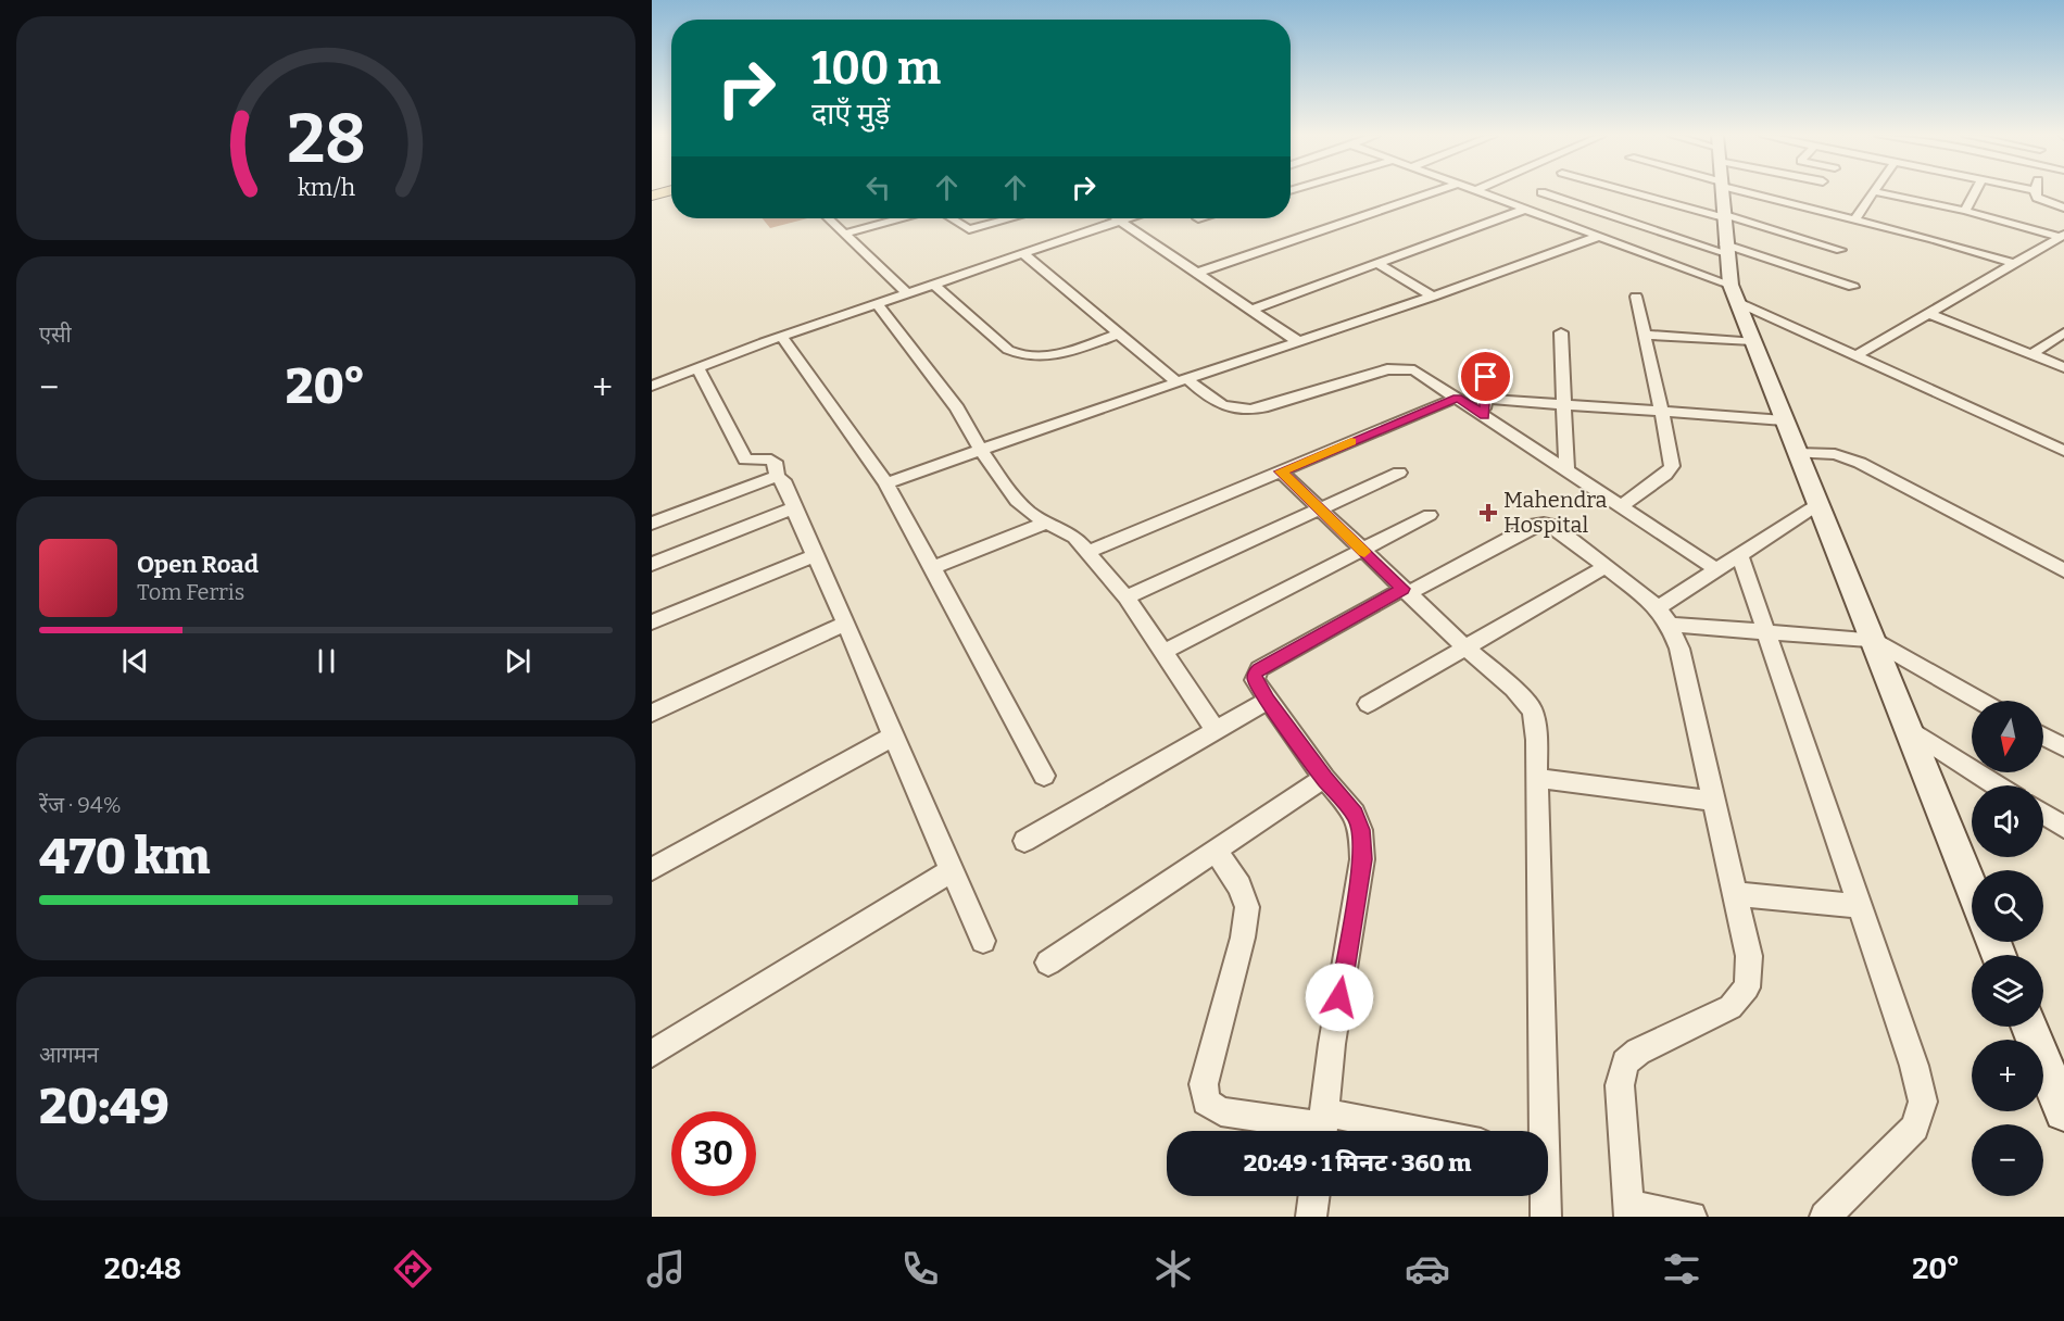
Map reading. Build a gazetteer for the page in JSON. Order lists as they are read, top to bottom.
{
  "places": {
    "health": ["Mahendra Hospital"]
  },
  "north": "bottom",
  "page": {
    "turn": ["100 m", "दाएँ मुड़ें"],
    "tile": [
      "एसी",
      ["रेंज · 94%", "470 km"],
      ["आगमन", "20:49"]
    ],
    "heat": ["−", "20°", "+"],
    "song": ["Open Road", "Tom Ferris"],
    "map_buttons": ["+", "−"],
    "limit": "30",
    "trip": "20:49 · 1 मिनट · 360 m",
    "tabs": ["20:48", "20°"],
    "gauge": ["28", "km/h"]
  }
}
